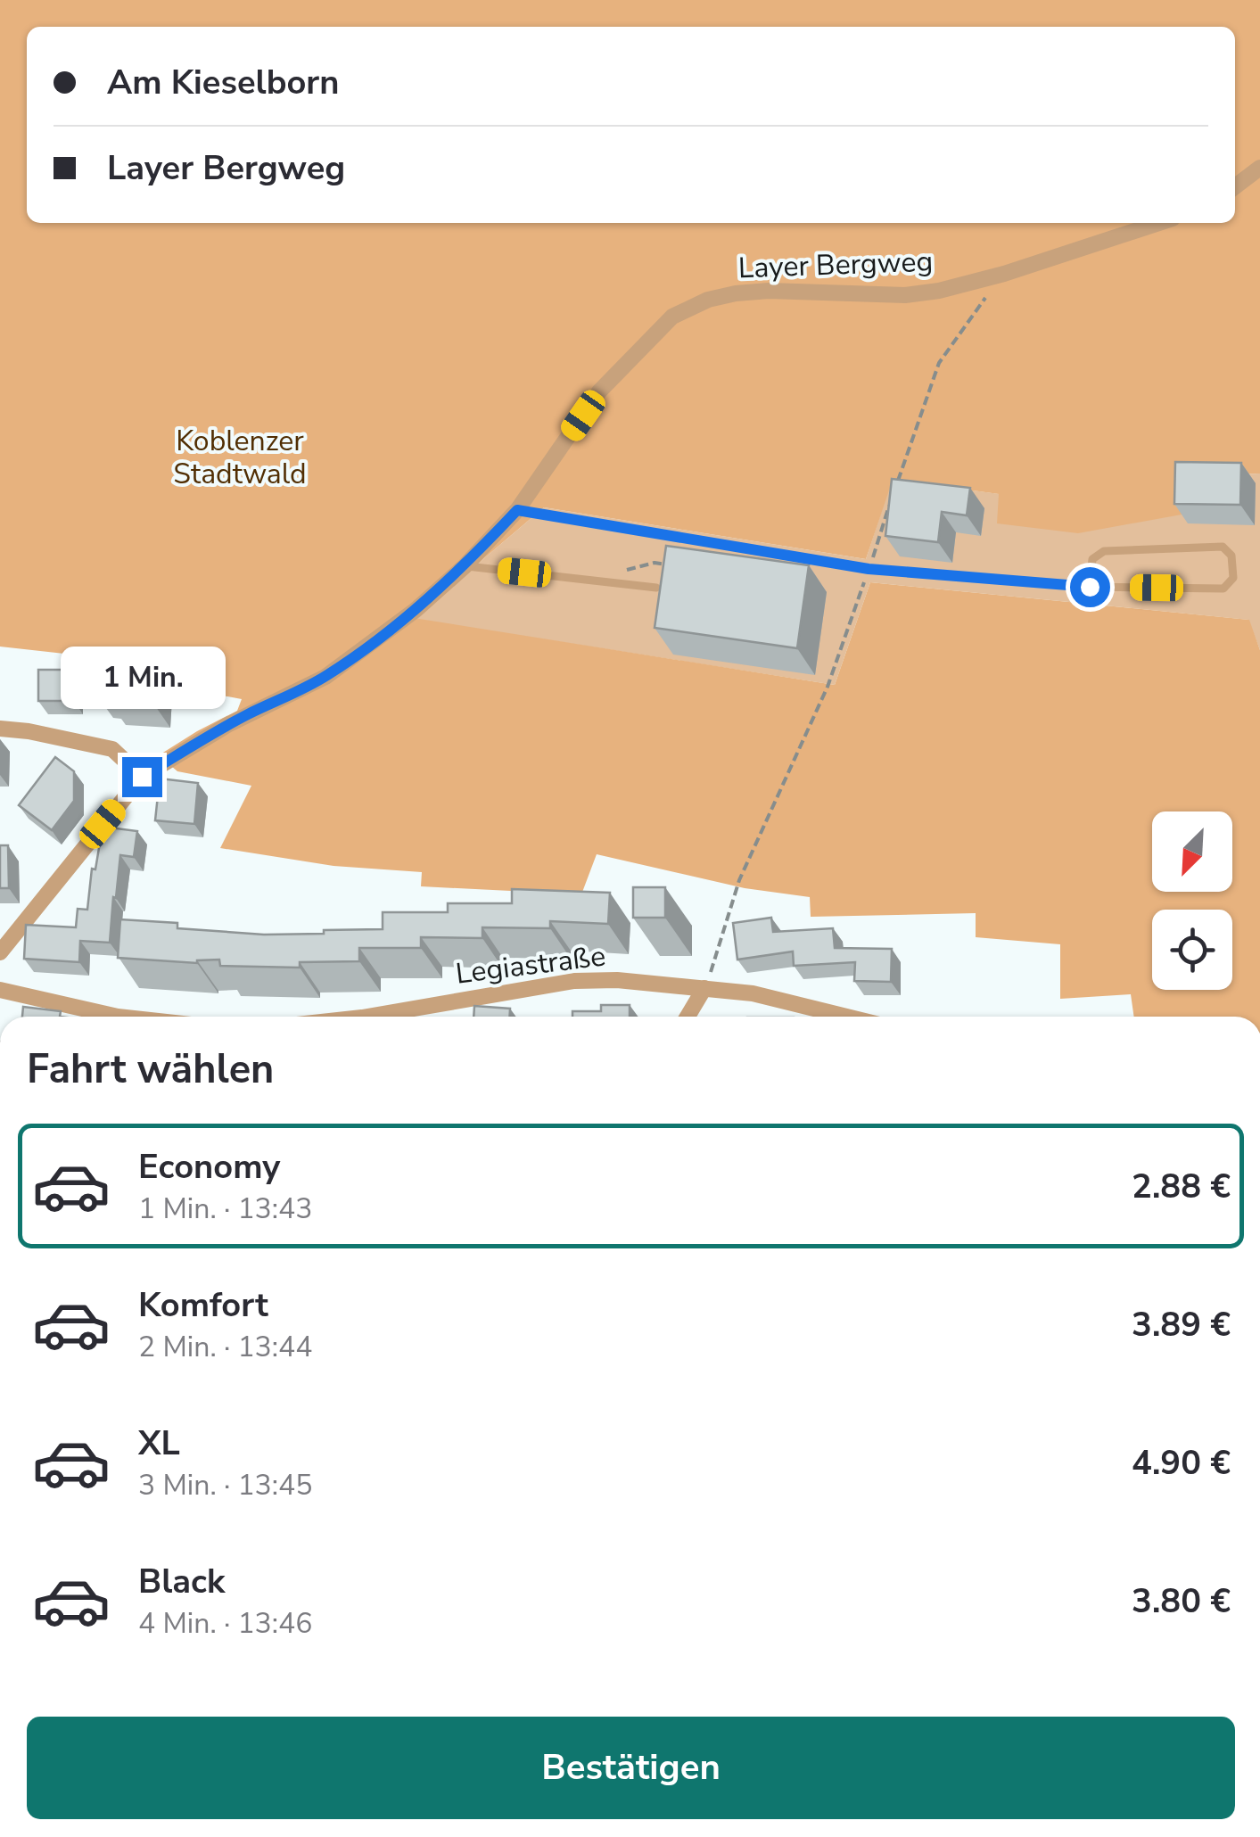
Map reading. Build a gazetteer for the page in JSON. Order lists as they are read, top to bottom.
{
  "streets": {
    "street": ["Layer Bergweg", "Legiastraße"]
  },
  "parks": ["Koblenzer Stadtwald"],
  "north": "bottom left",
  "page": {
    "banner": ["Am Kieselborn", "Layer Bergweg"],
    "bubble": "1 Min.",
    "heading": "Fahrt wählen",
    "list": [
      {
        "name": "Economy",
        "note": "1 Min. · 13:43",
        "value": "2.88 €"
      },
      {
        "name": "Komfort",
        "note": "2 Min. · 13:44",
        "value": "3.89 €"
      },
      {
        "name": "XL",
        "note": "3 Min. · 13:45",
        "value": "4.90 €"
      },
      {
        "name": "Black",
        "note": "4 Min. · 13:46",
        "value": "3.80 €"
      }
    ],
    "buttons": "Bestätigen"
  }
}
